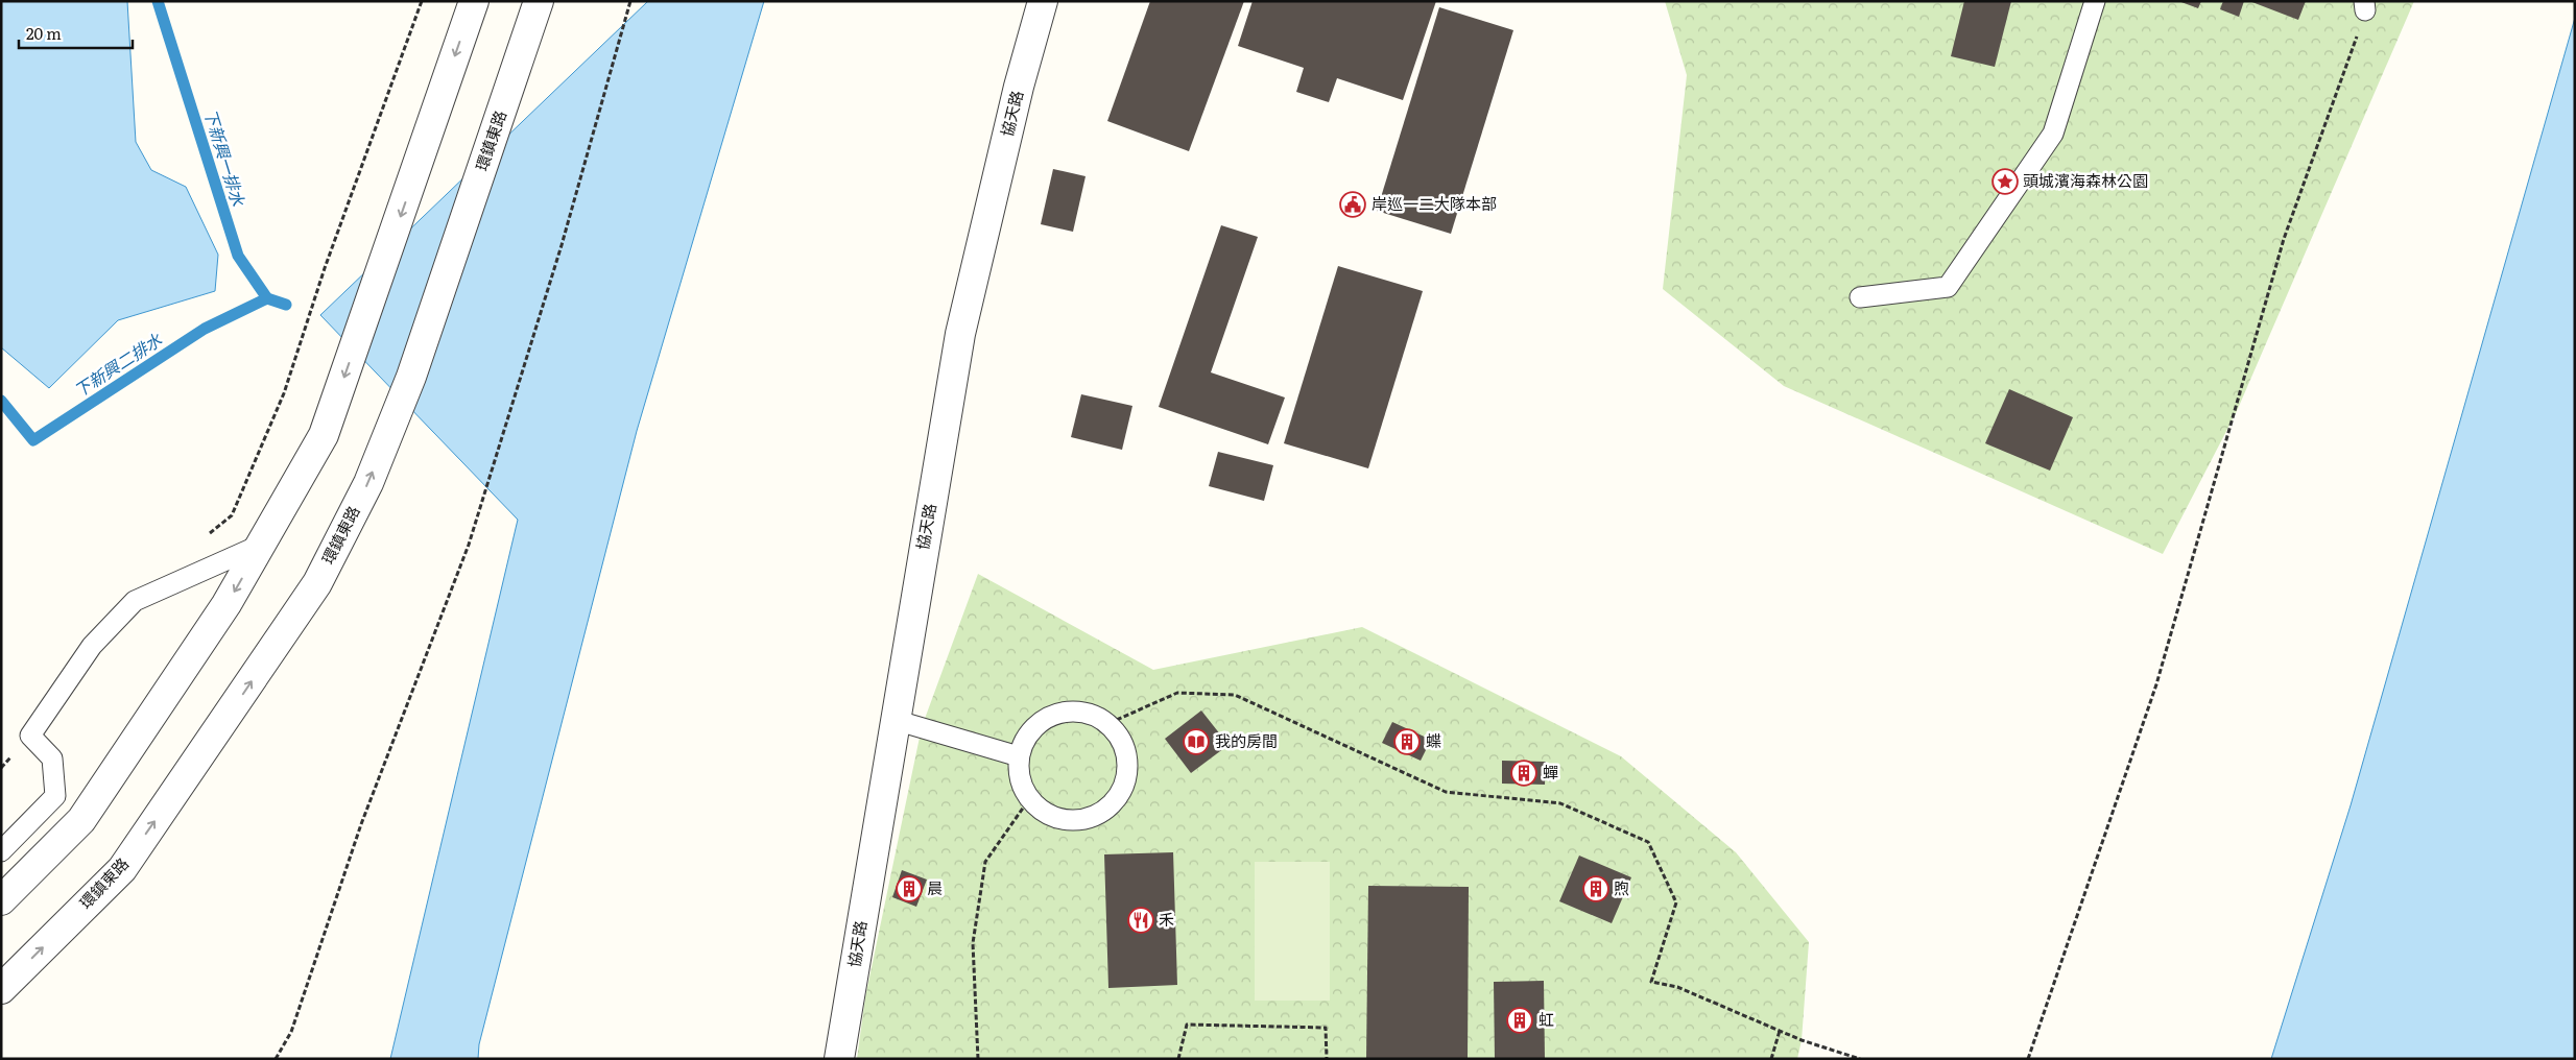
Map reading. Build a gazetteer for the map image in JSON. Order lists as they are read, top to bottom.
{
  "streets": {
    "street": ["協天路", "環鎮東路"]
  },
  "water": ["下新興一排水", "下新興二排水"],
  "places": {
    "place": ["頭城濱海森林公園"],
    "public building": ["岸巡一二大隊本部"],
    "library": ["我的房間"],
    "building": [
      "蝶",
      "蟬",
      "晨",
      "煦",
      "虹"
    ],
    "restaurant": ["禾"]
  },
  "scale_bar": "20 m"
}
